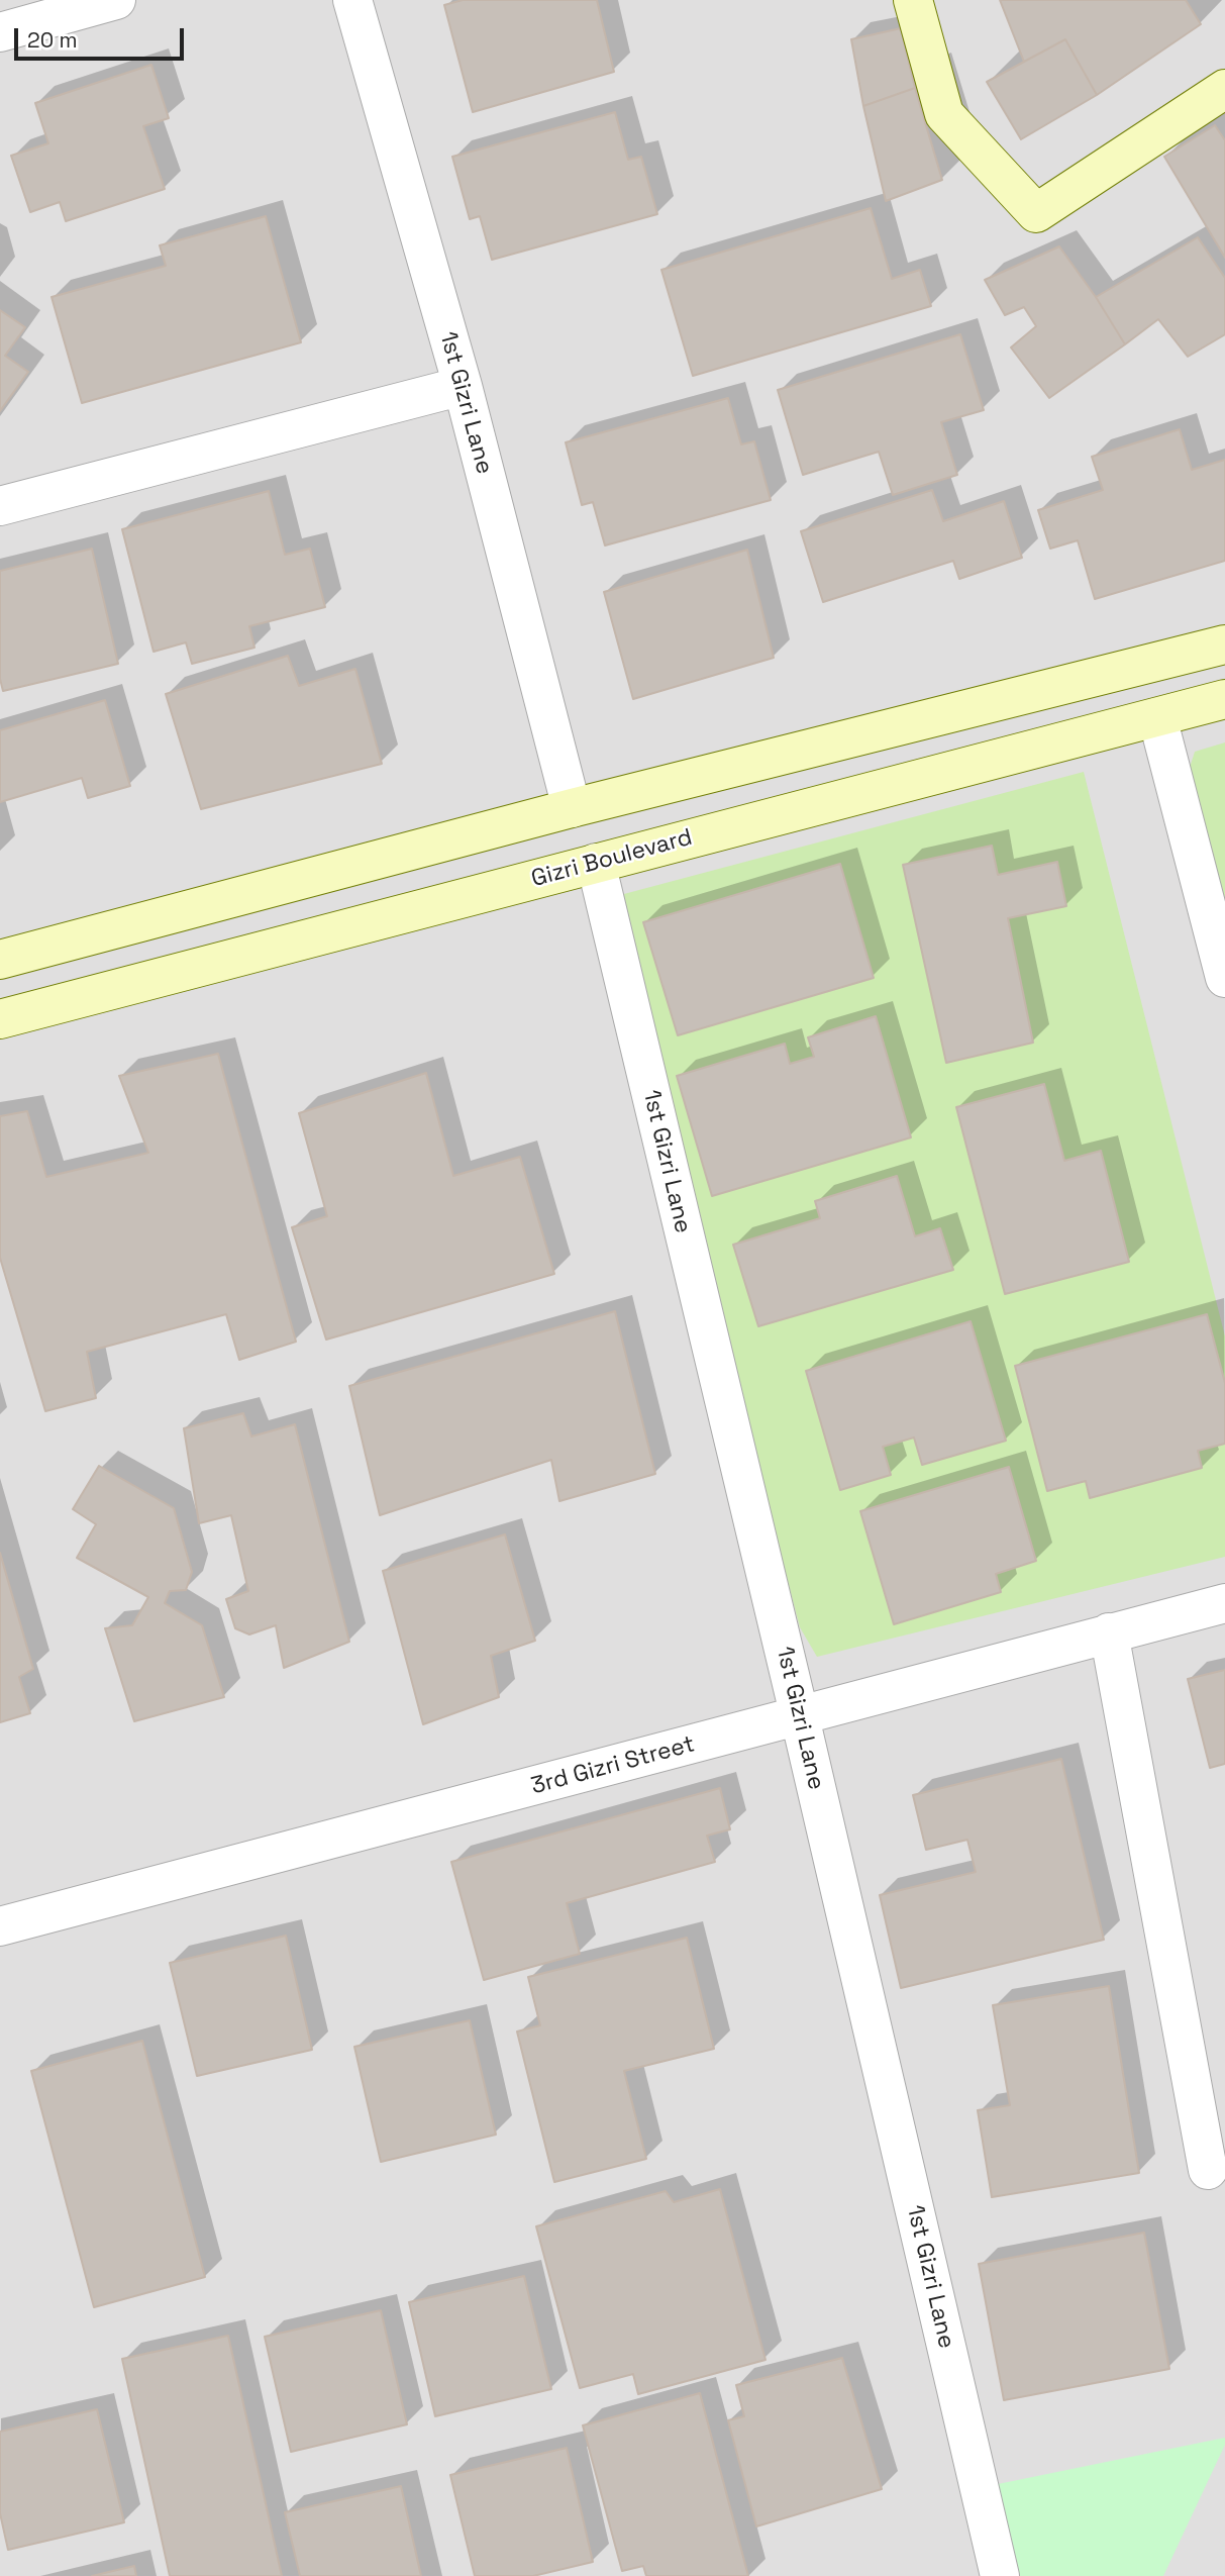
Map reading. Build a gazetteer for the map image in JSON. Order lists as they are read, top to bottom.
{
  "streets": {
    "main road": ["Gizri Boulevard"],
    "street": ["1st Gizri Lane", "3rd Gizri Street"]
  },
  "crossings": [
    ["1st Gizri Lane", "Gizri Boulevard"],
    ["1st Gizri Lane", "3rd Gizri Street"]
  ],
  "scale_bar": "20 m"
}
